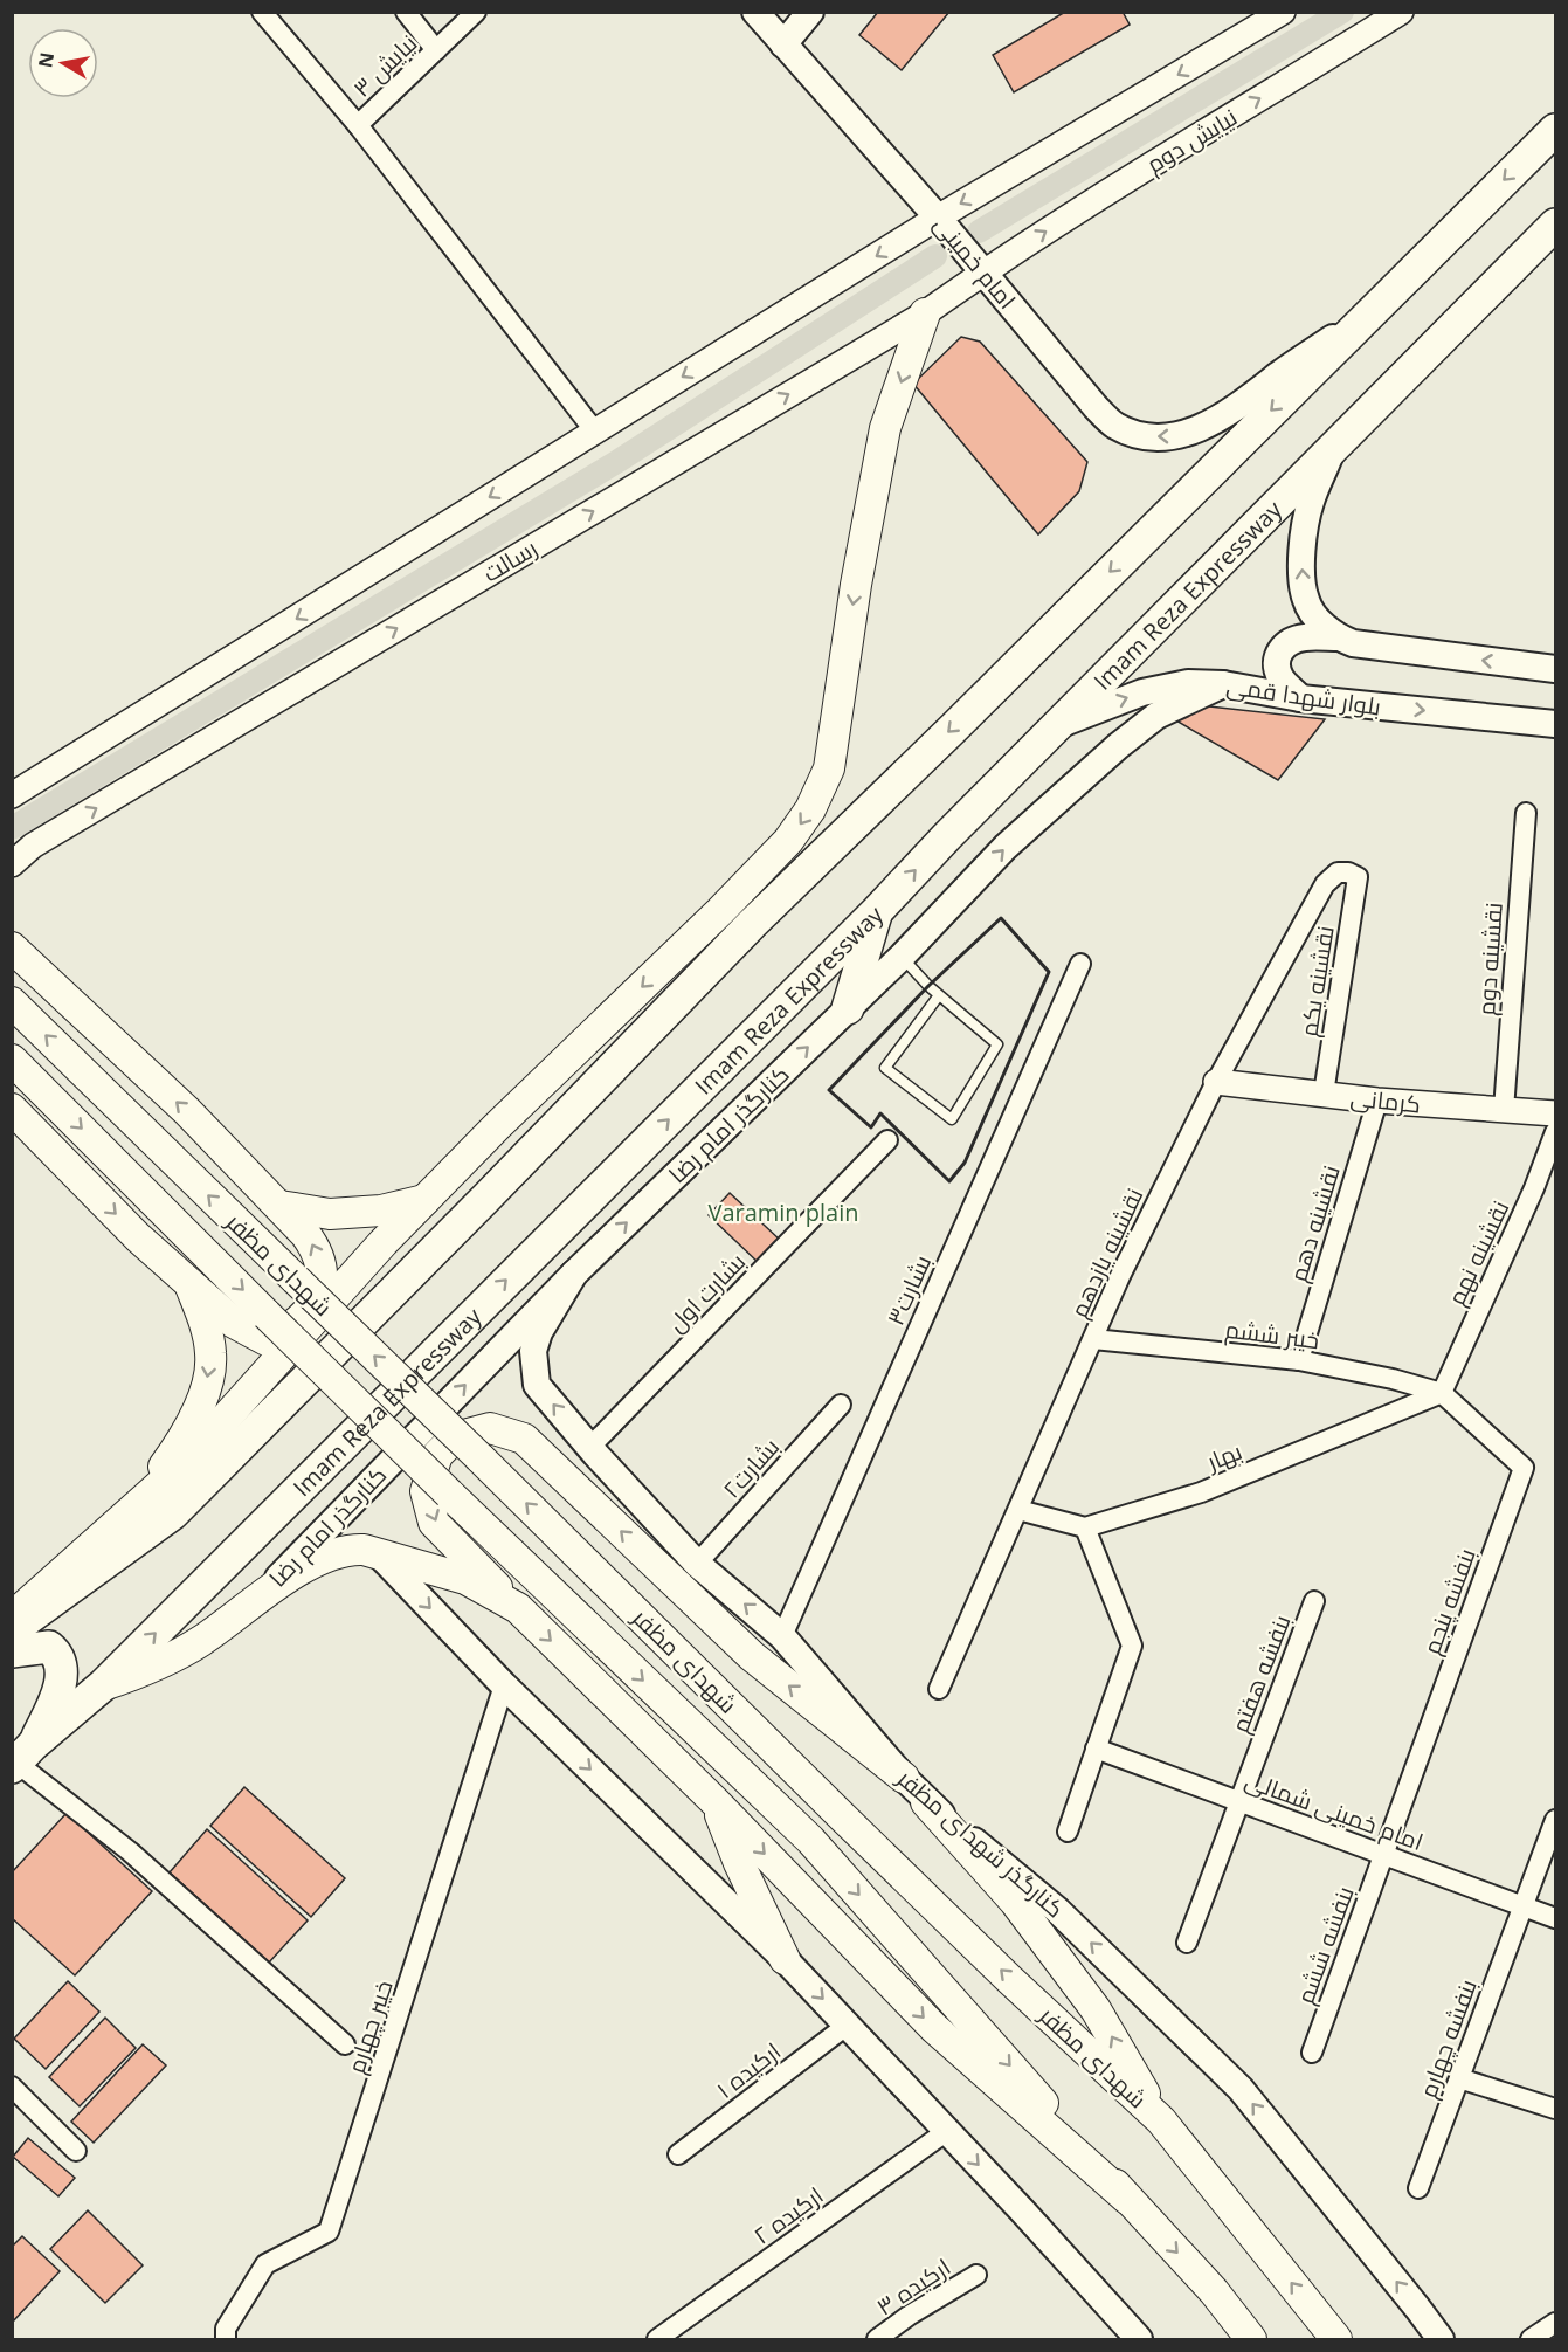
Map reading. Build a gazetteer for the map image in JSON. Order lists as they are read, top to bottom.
{
  "streets": {
    "highway": ["Imam Reza Expressway"],
    "main road": [
      "امام خمینی",
      "بلوار شهدا قمی",
      "کنارگذر امام رضا",
      "شهدای مظفر",
      "کنارگذر شهدای مظفر"
    ],
    "street": [
      "نیایش ۳",
      "نیایش دوم",
      "رسالت",
      "نقشینه دوم",
      "نقشینه یکم",
      "کرمانی",
      "نقشینه دهم",
      "نقشینه یازدهم",
      "نقشینه نهم",
      "بشارت۳",
      "بشارت اول",
      "خیبر ششم",
      "بهار",
      "بشارت۲",
      "بنفشه پنجم",
      "بنفشه هفتم",
      "امام خمینی شمالی",
      "بنفشه ششم",
      "خیبر چهارم",
      "بنفشه چهارم",
      "ارکیده ۱",
      "ارکیده ۲",
      "ارکیده ۳"
    ]
  },
  "crossings": [
    ["نیایش دوم", "امام خمینی"],
    ["نیایش دوم", "رسالت"],
    ["امام خمینی", "رسالت"],
    ["Imam Reza Expressway", "بلوار شهدا قمی"],
    ["بلوار شهدا قمی", "کنارگذر امام رضا"],
    ["نقشینه دوم", "کرمانی"],
    ["نقشینه یکم", "کرمانی"],
    ["نقشینه یکم", "نقشینه یازدهم"],
    ["کرمانی", "نقشینه دهم"],
    ["کرمانی", "نقشینه یازدهم"],
    ["کنارگذر امام رضا", "کنارگذر شهدای مظفر"],
    ["نقشینه دهم", "خیبر ششم"],
    ["نقشینه یازدهم", "خیبر ششم"],
    ["نقشینه نهم", "خیبر ششم"],
    ["نقشینه نهم", "بهار"],
    ["نقشینه نهم", "بنفشه پنجم"],
    ["بشارت۳", "کنارگذر شهدای مظفر"],
    ["بشارت اول", "کنارگذر شهدای مظفر"],
    ["خیبر ششم", "بهار"],
    ["خیبر ششم", "بنفشه پنجم"],
    ["بهار", "بنفشه پنجم"],
    ["بشارت۲", "کنارگذر شهدای مظفر"],
    ["بنفشه پنجم", "امام خمینی شمالی"],
    ["بنفشه پنجم", "بنفشه ششم"],
    ["بنفشه هفتم", "امام خمینی شمالی"],
    ["امام خمینی شمالی", "بنفشه ششم"],
    ["امام خمینی شمالی", "بنفشه چهارم"]
  ],
  "parks": ["Varamin plain"],
  "north": "left"
}
